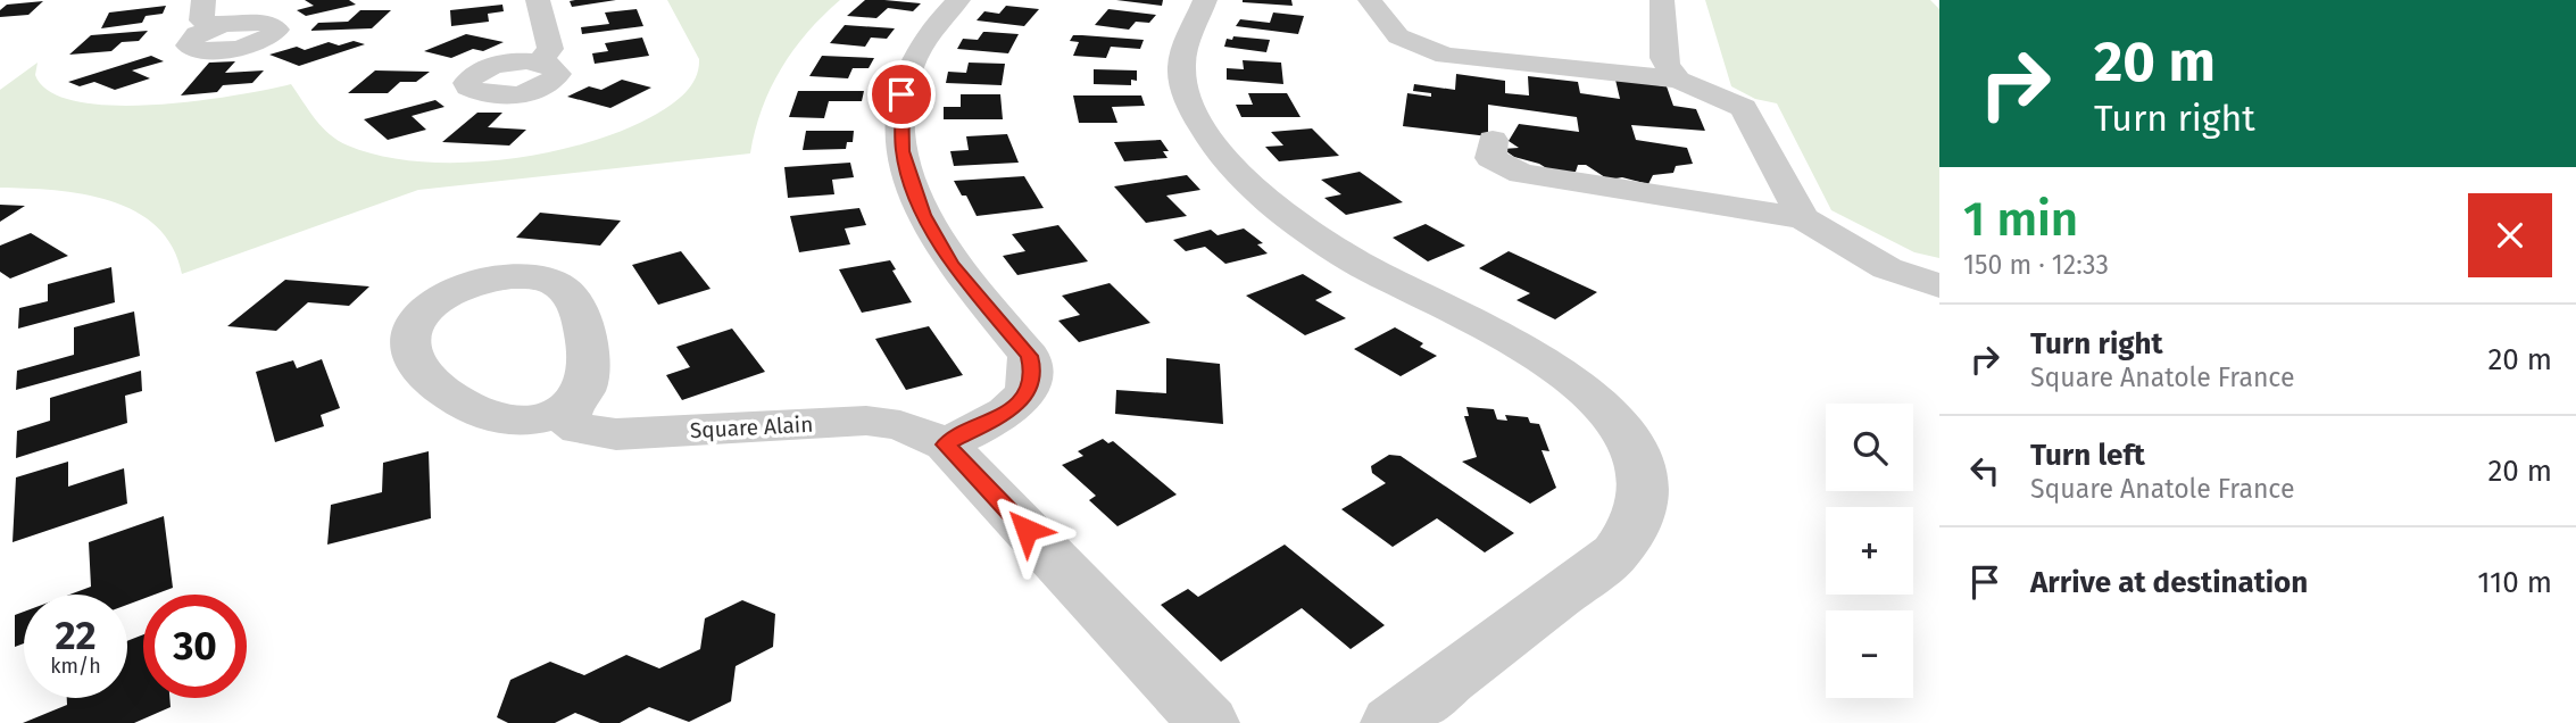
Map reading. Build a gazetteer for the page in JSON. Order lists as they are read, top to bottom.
{
  "streets": {
    "street": ["Square Alain"]
  },
  "page": {
    "turn": ["20 m", "Turn right"],
    "heading": ["1 min", "150 m · 12:33"],
    "list": [
      {
        "name": "Turn right",
        "note": "Square Anatole France",
        "value": "20 m"
      },
      {
        "name": "Turn left",
        "note": "Square Anatole France",
        "value": "20 m"
      },
      {
        "name": "Arrive at destination",
        "value": "110 m"
      }
    ],
    "map_buttons": ["+", "−"],
    "speed": "22 km/h",
    "limit": "30"
  }
}
